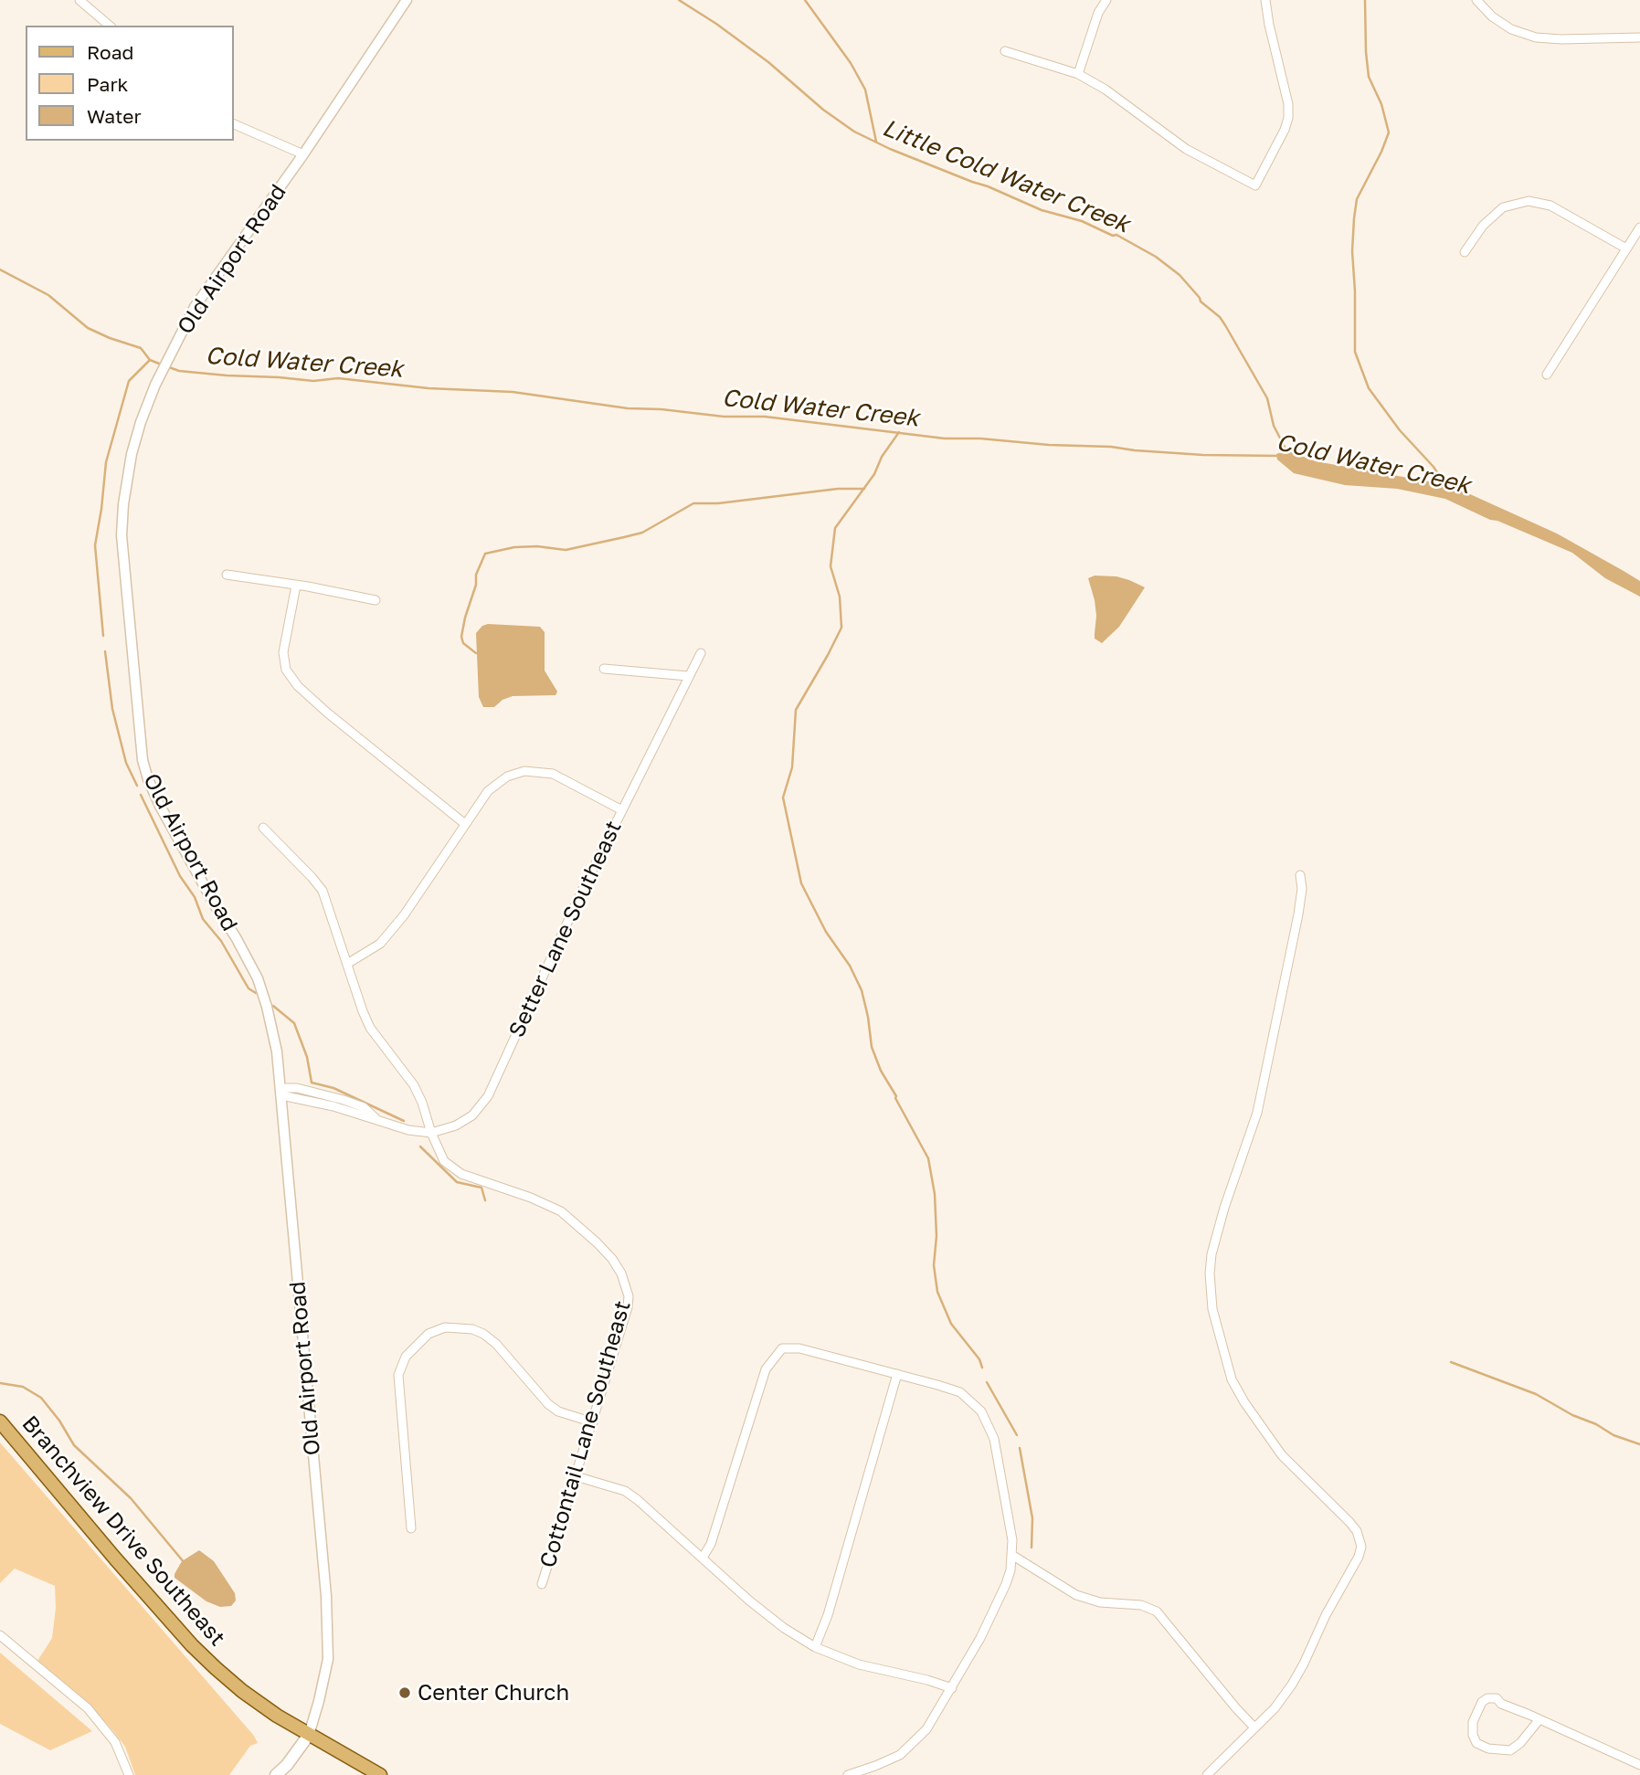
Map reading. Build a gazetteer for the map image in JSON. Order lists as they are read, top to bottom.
{
  "streets": {
    "main road": ["Branchview Drive Southeast"],
    "street": ["Old Airport Road", "Setter Lane Southeast", "Cottontail Lane Southeast"]
  },
  "crossings": [
    ["Old Airport Road", "Setter Lane Southeast"],
    ["Old Airport Road", "Branchview Drive Southeast"],
    ["Setter Lane Southeast", "Cottontail Lane Southeast"]
  ],
  "water": ["Little Cold Water Creek", "Cold Water Creek"],
  "places": ["Center Church"],
  "legend": ["Road", "Park", "Water"]
}
